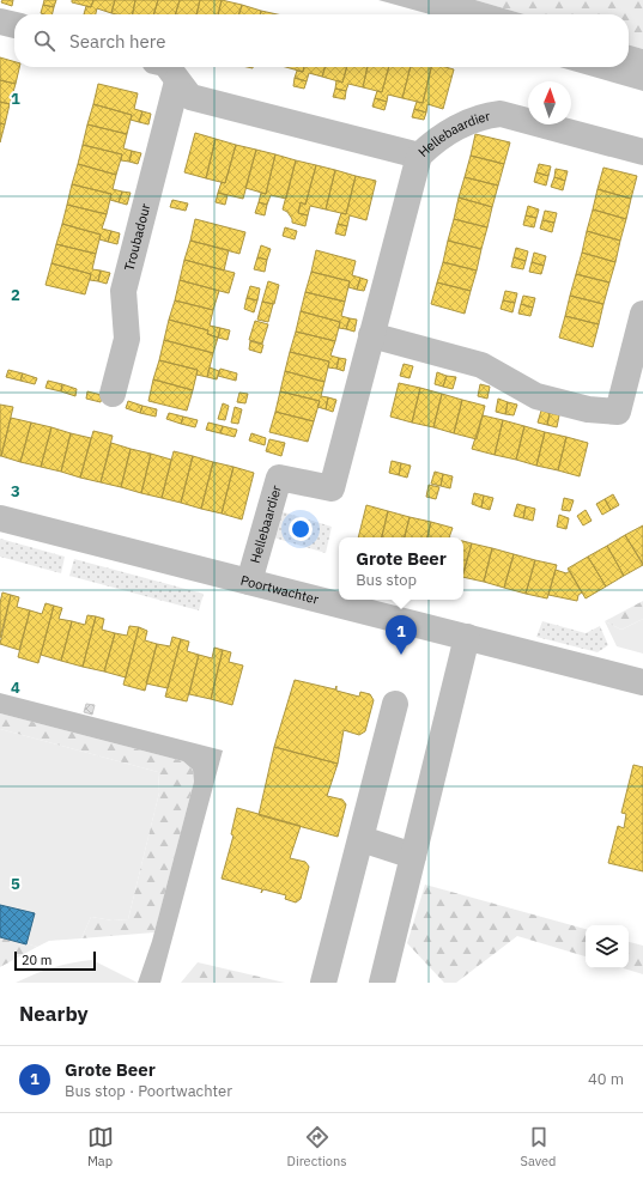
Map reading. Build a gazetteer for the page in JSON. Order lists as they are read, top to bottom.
{
  "streets": {
    "street": ["Hellebaardier", "Troubadour", "Poortwachter"]
  },
  "crossings": [
    ["Hellebaardier", "Poortwachter"]
  ],
  "scale_bar": "20 m",
  "north": "top",
  "page": {
    "search": "Search here",
    "popup": ["Grote Beer", "Bus stop"],
    "pins": "1",
    "scale": "20 m",
    "heading": "Nearby",
    "list": [
      {
        "mark": "1",
        "name": "Grote Beer",
        "note": "Bus stop · Poortwachter",
        "value": "40 m"
      }
    ],
    "nav": ["Map", "Directions", "Saved"]
  },
  "grid": {
    "rows": [
      "1",
      "2",
      "3",
      "4",
      "5"
    ]
  }
}
